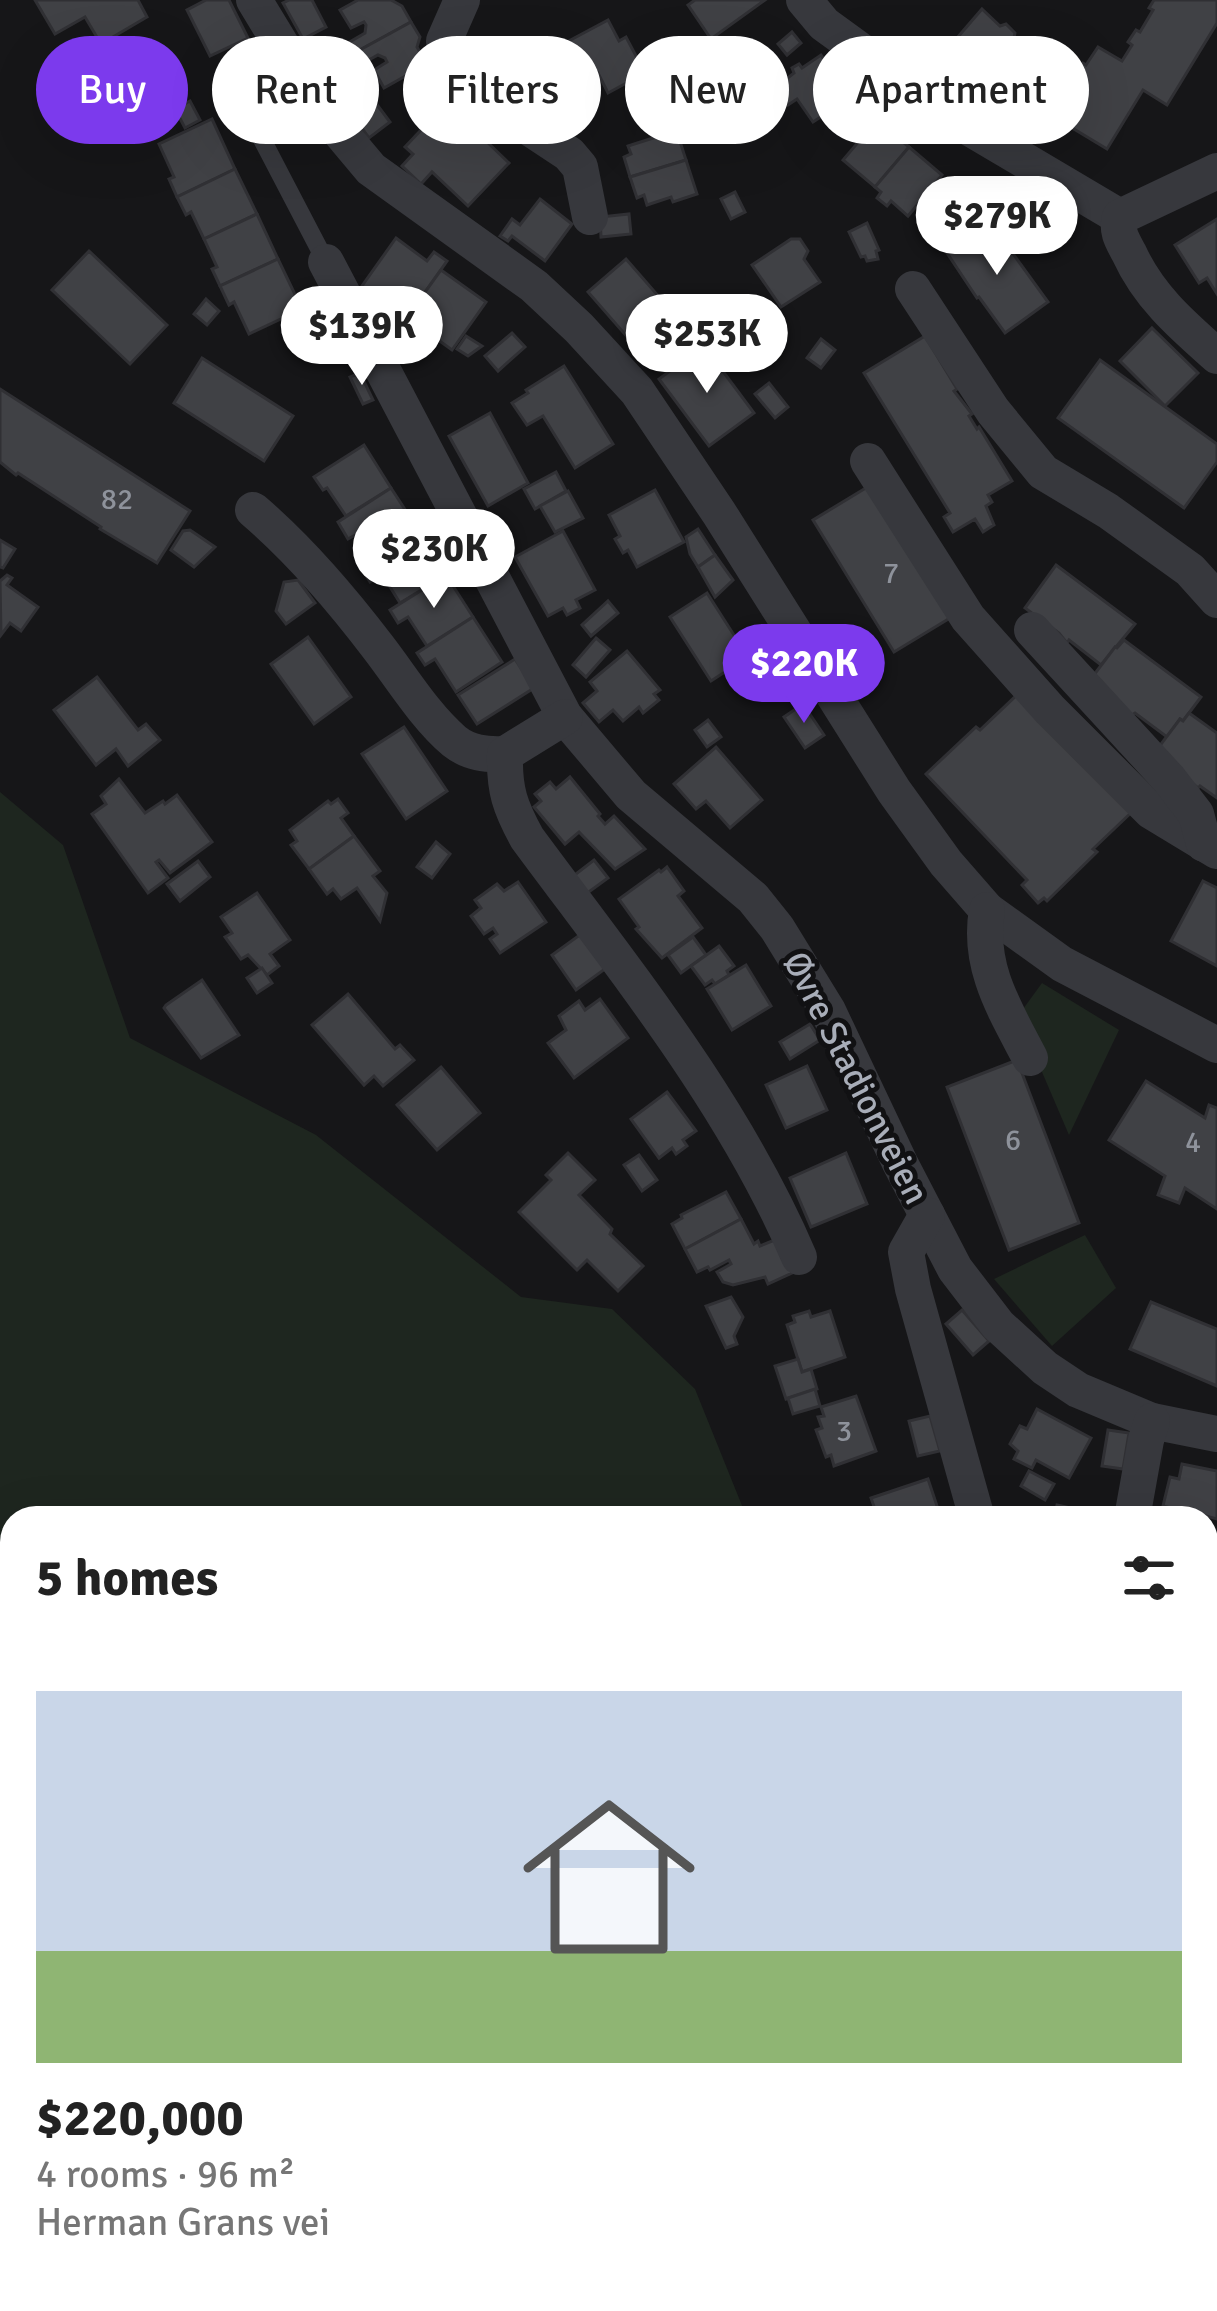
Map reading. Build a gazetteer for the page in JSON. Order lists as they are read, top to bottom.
{
  "streets": {
    "street": ["Øvre Stadionveien"]
  },
  "house_numbers": [
    "82",
    "7",
    "6",
    "4",
    "3"
  ],
  "page": {
    "chip": [
      "Buy",
      "Rent",
      "Filters",
      "New",
      "Apartment"
    ],
    "price": [
      "$279K",
      "$139K",
      "$253K",
      "$230K",
      "$220K"
    ],
    "heading": "5 homes",
    "list": [
      {
        "name": "$220,000",
        "note": "4 rooms · 96 m² · Herman Grans vei"
      }
    ]
  }
}
